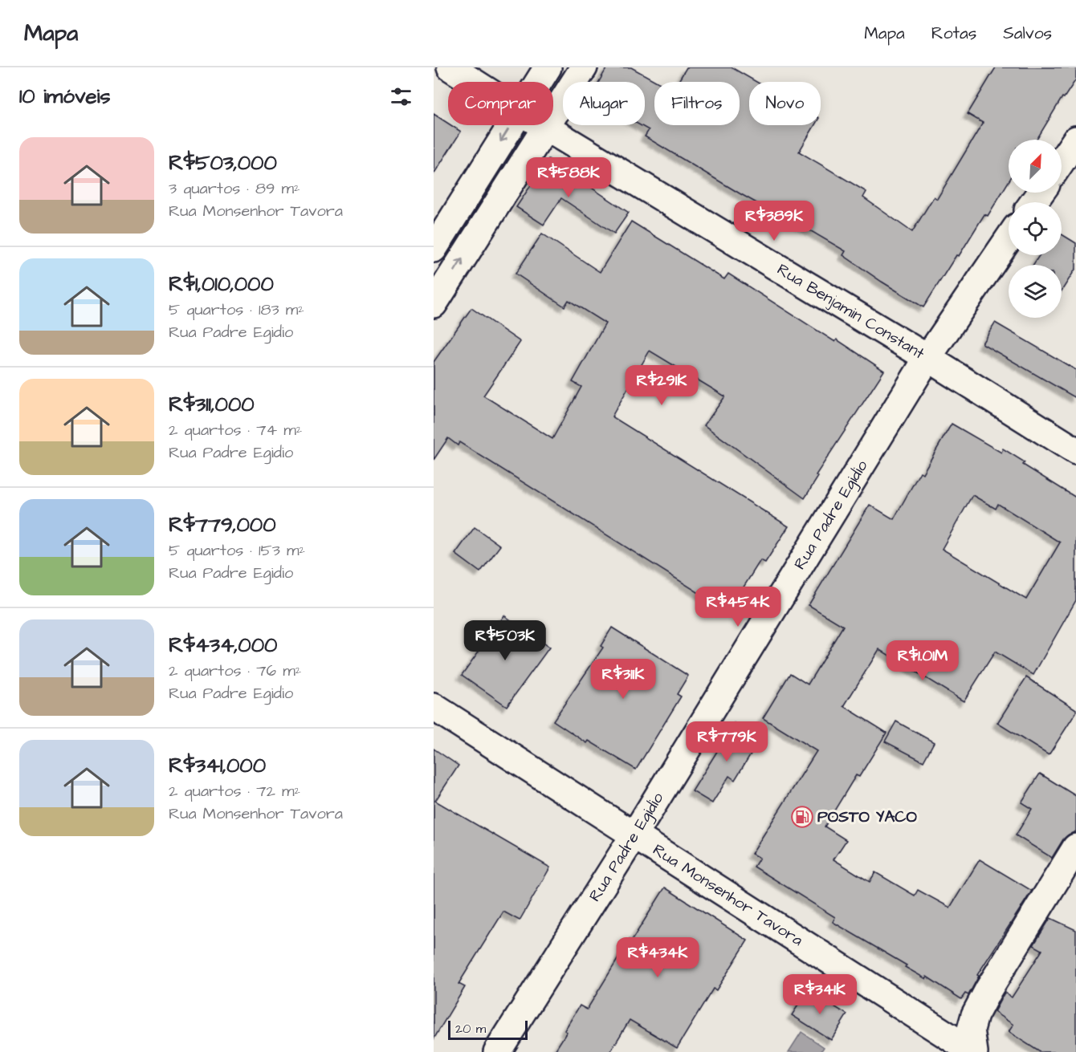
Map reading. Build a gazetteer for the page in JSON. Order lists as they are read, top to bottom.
{
  "streets": {
    "street": ["Rua Benjamin Constant", "Rua Padre Egidio", "Rua Monsenhor Tavora"]
  },
  "crossings": [
    ["Rua Benjamin Constant", "Rua Padre Egidio"],
    ["Rua Padre Egidio", "Rua Monsenhor Tavora"]
  ],
  "places": {
    "fuel station": ["POSTO YACO"]
  },
  "scale_bar": "20 m",
  "north": "top right",
  "page": {
    "header": "Mapa",
    "nav": ["Mapa", "Rotas", "Salvos"],
    "heading": "10 imóveis",
    "chip": [
      "Comprar",
      "Alugar",
      "Filtros",
      "Novo"
    ],
    "list": [
      {
        "name": "R$503,000",
        "note": "3 quartos · 89 m² · Rua Monsenhor Tavora"
      },
      {
        "name": "R$1,010,000",
        "note": "5 quartos · 183 m² · Rua Padre Egidio"
      },
      {
        "name": "R$311,000",
        "note": "2 quartos · 74 m² · Rua Padre Egidio"
      },
      {
        "name": "R$779,000",
        "note": "5 quartos · 153 m² · Rua Padre Egidio"
      },
      {
        "name": "R$434,000",
        "note": "2 quartos · 76 m² · Rua Padre Egidio"
      },
      {
        "name": "R$341,000",
        "note": "2 quartos · 72 m² · Rua Monsenhor Tavora"
      }
    ],
    "price": [
      "R$588K",
      "R$389K",
      "R$291K",
      "R$454K",
      "R$503K",
      "R$1.01M",
      "R$311K",
      "R$779K",
      "R$434K",
      "R$341K"
    ],
    "scale": "20 m"
  }
}
